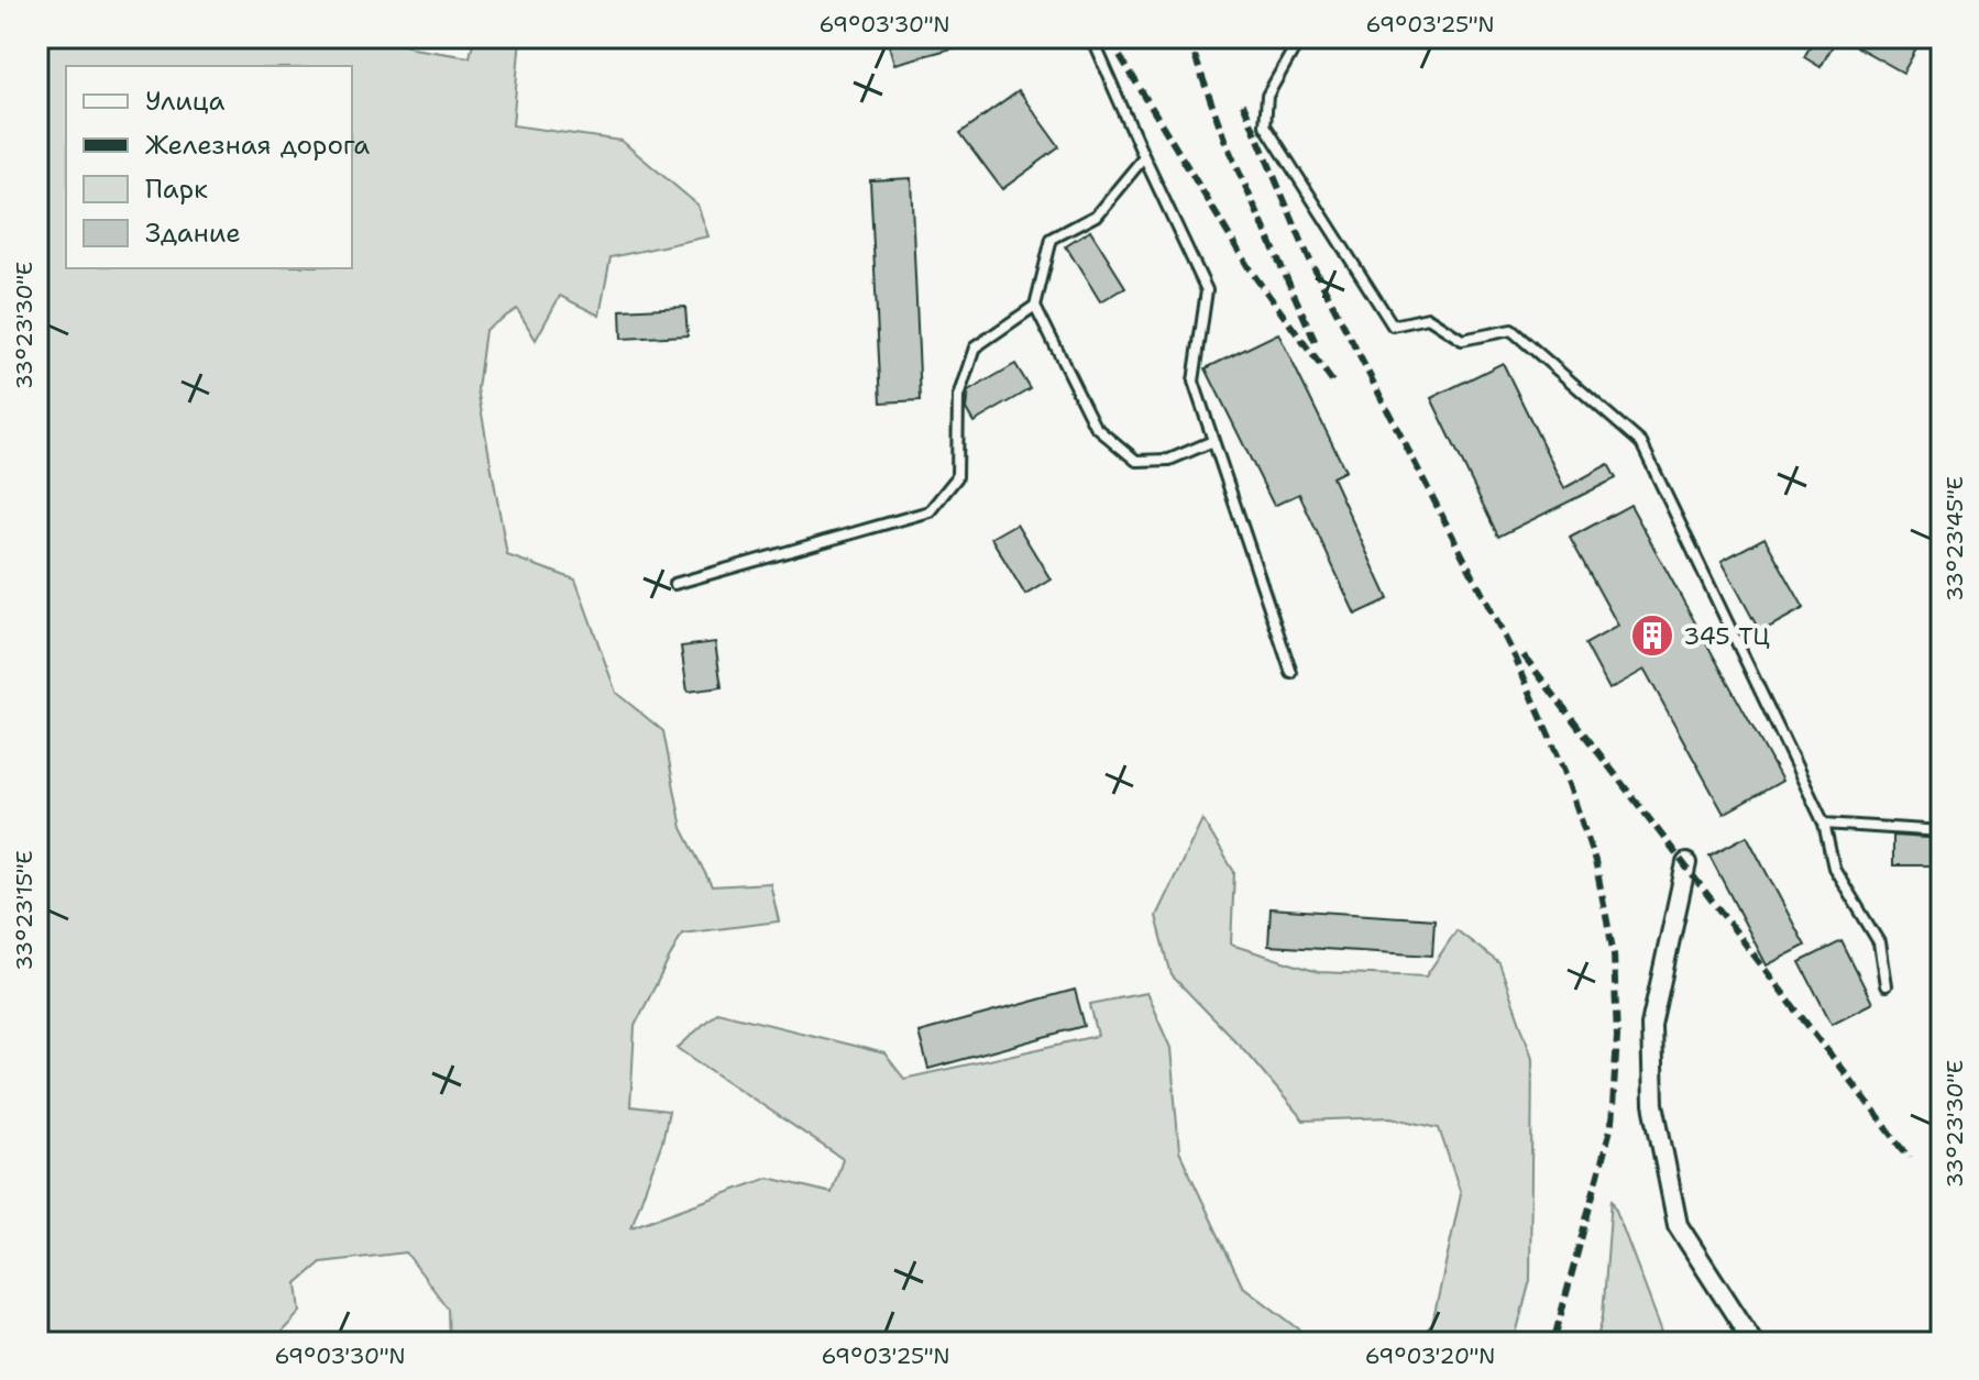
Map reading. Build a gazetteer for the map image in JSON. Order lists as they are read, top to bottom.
{
  "places": {
    "building": ["345 ТЦ"]
  },
  "legend": [
    "Улица",
    "Железная дорога",
    "Парк",
    "Здание"
  ],
  "coordinates": [
    "69°03'30\"N",
    "69°03'25\"N",
    "33°23'30\"E",
    "33°23'45\"E",
    "33°23'15\"E",
    "69°03'20\"N"
  ]
}
